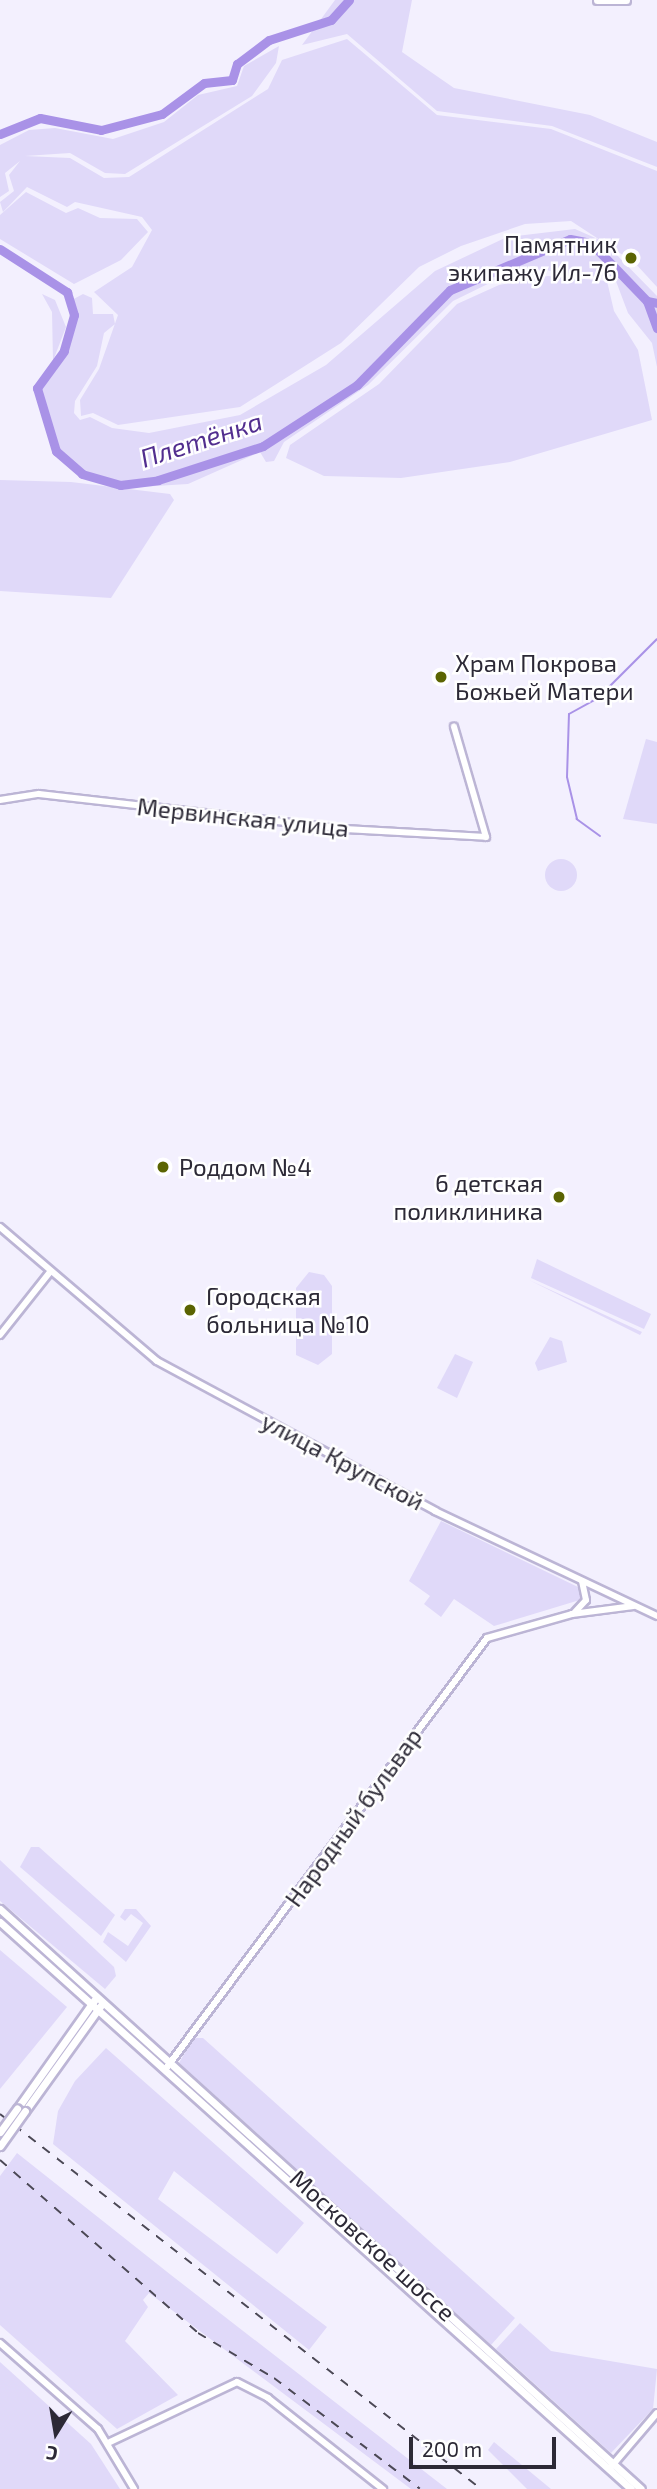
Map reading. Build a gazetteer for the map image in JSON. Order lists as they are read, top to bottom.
{
  "streets": {
    "main road": ["Московское шоссе"],
    "street": ["Мервинская улица", "улица Крупской", "Народный бульвар"]
  },
  "crossings": [
    ["улица Крупской", "Народный бульвар"],
    ["Народный бульвар", "Московское шоссе"]
  ],
  "water": ["Плетёнка"],
  "places": [
    "Памятник экипажу Ил-76",
    "Храм Покрова Божьей Матери",
    "Роддом №4",
    "6 детская поликлиника",
    "Городская больница №10"
  ],
  "scale_bar": "200 m",
  "north": "bottom"
}
